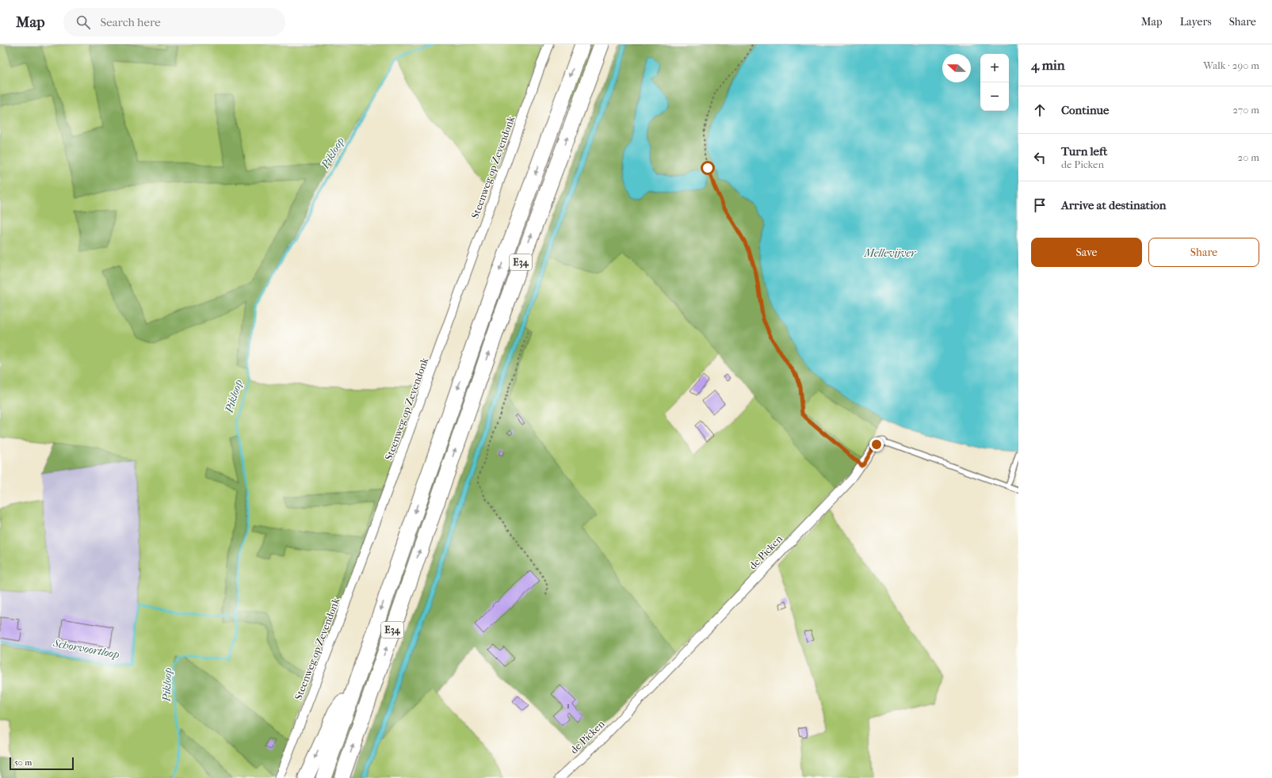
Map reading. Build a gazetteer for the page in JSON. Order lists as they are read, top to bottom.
{
  "streets": {
    "highway": ["E34"],
    "street": ["Steenweg op Zevendonk", "de Picken"]
  },
  "water": ["Pikloop", "Mellevijver", "Schorvoortloop"],
  "house_numbers": ["1"],
  "scale_bar": "50 m",
  "north": "left",
  "page": {
    "header": "Map",
    "search": "Search here",
    "nav": ["Map", "Layers", "Share"],
    "heading": ["4 min", "Walk · 290 m"],
    "map_buttons": ["+", "−"],
    "list": [
      ["Continue", "270 m"],
      ["Turn left", "de Picken", "20 m"],
      "Arrive at destination"
    ],
    "buttons": ["Save", "Share"],
    "scale": "50 m"
  }
}
